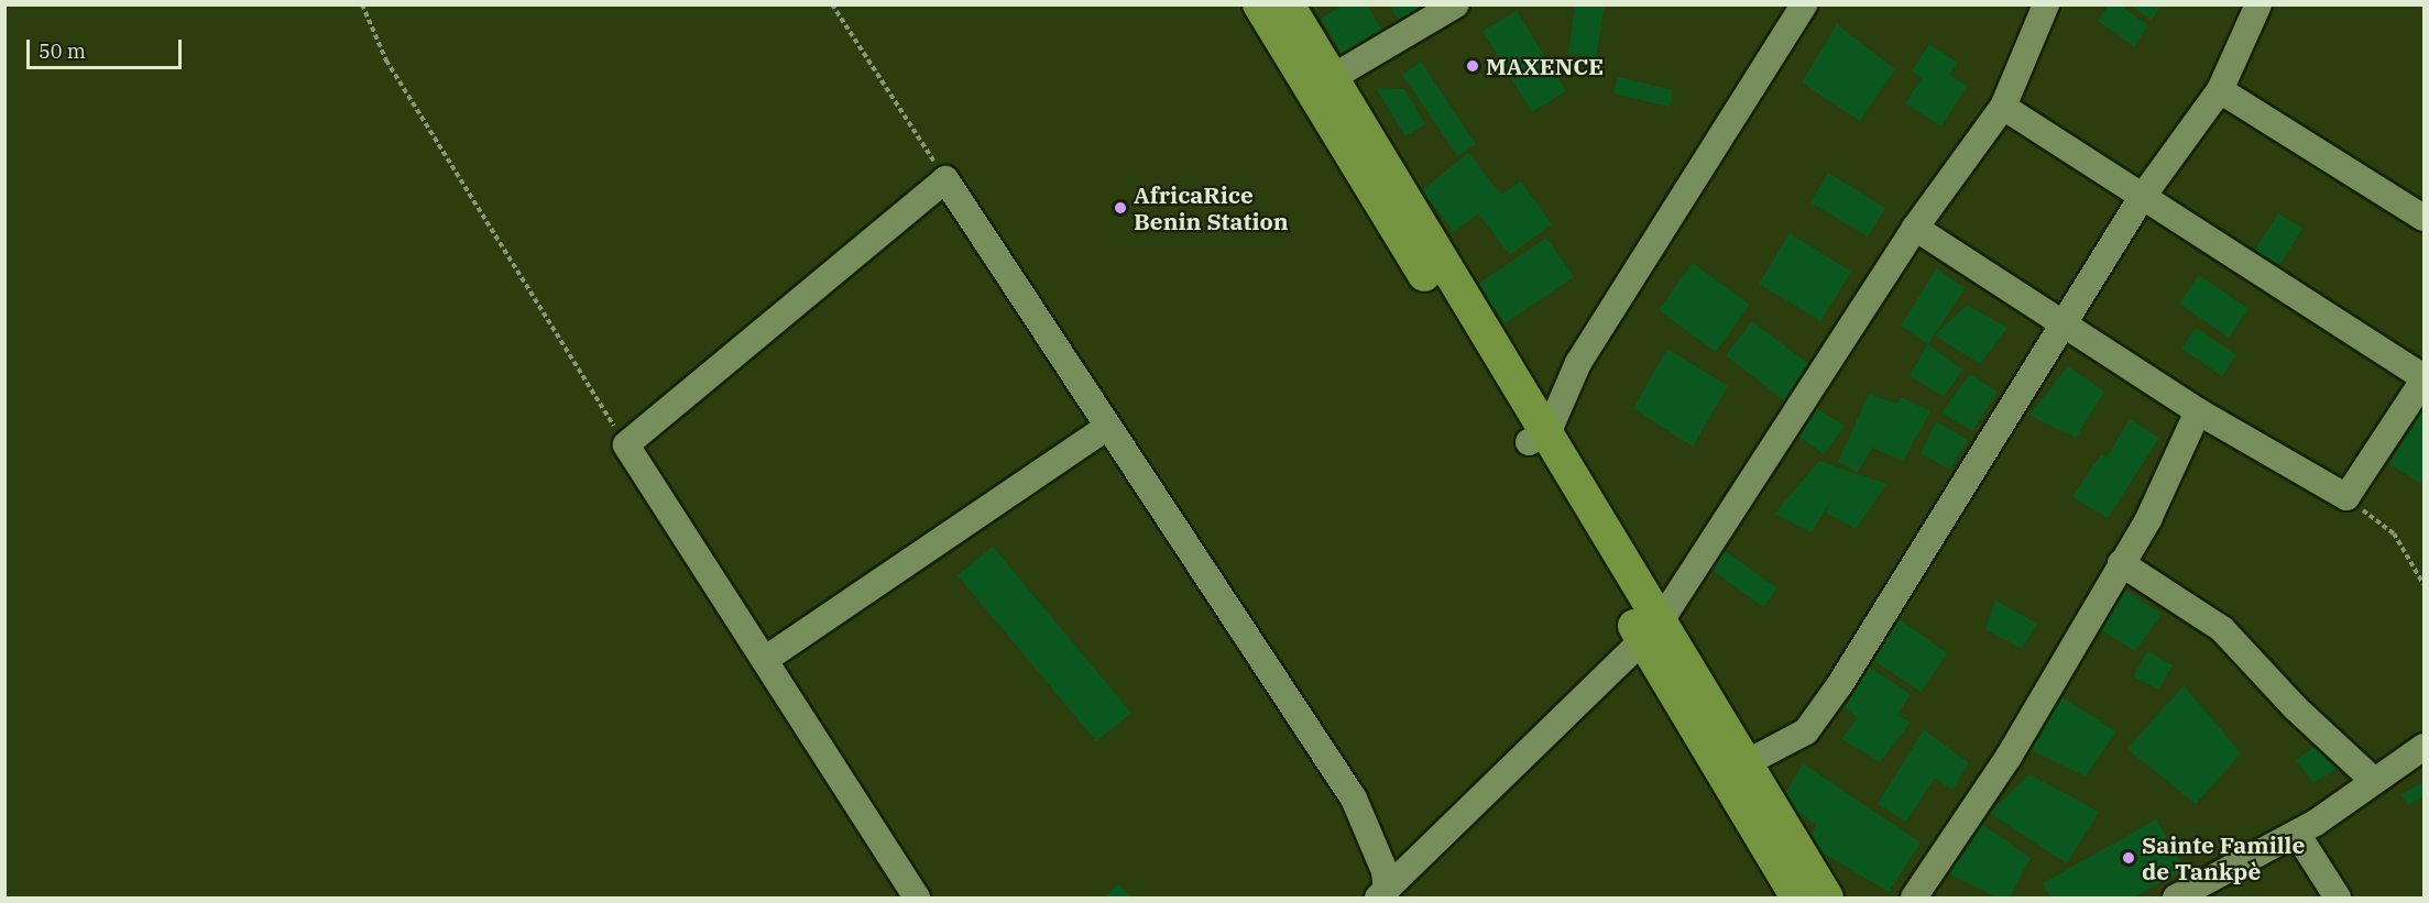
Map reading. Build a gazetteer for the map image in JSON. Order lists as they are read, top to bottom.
{
  "places": ["MAXENCE", "AfricaRice Benin Station", "Sainte Famille de Tankpè"],
  "scale_bar": "50 m"
}
